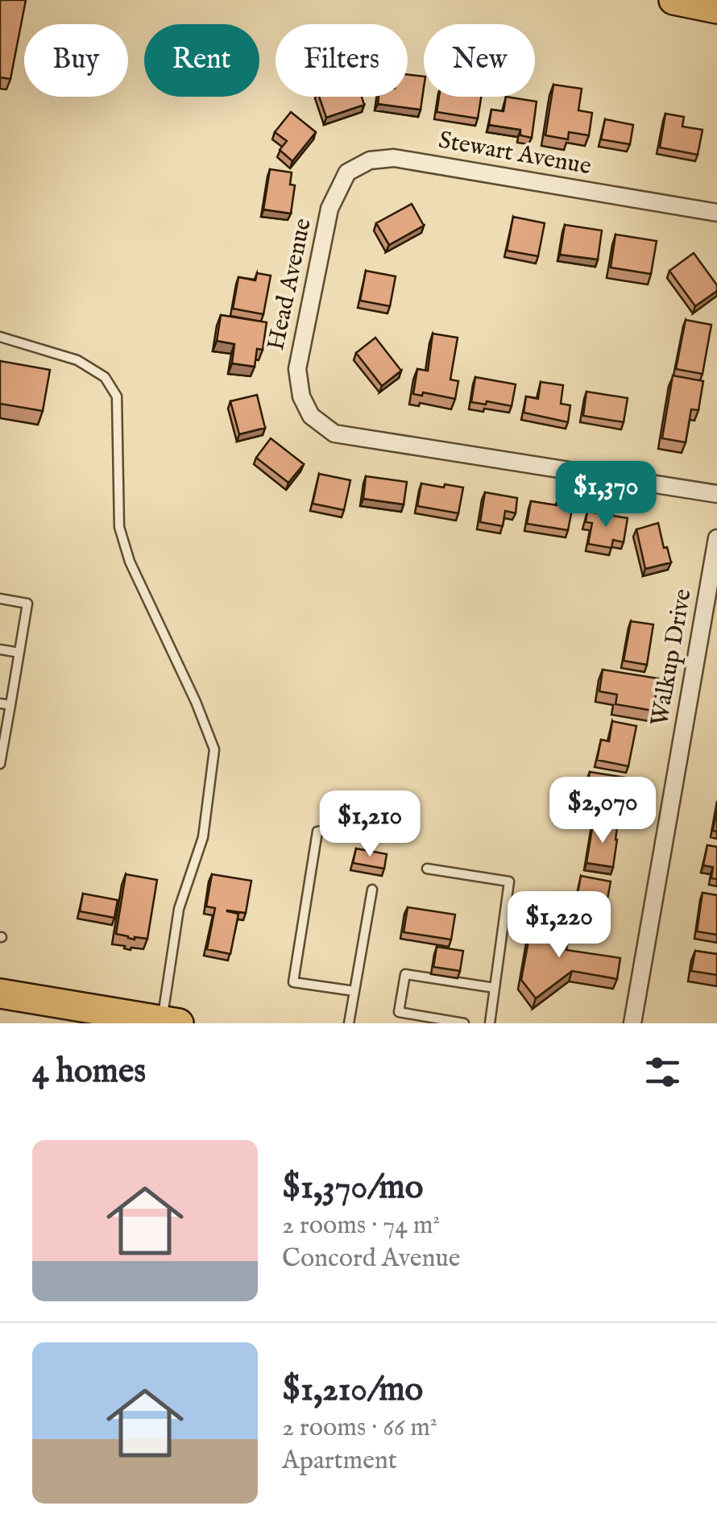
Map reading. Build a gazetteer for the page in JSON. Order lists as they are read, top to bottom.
{
  "streets": {
    "street": ["Stewart Avenue", "Head Avenue", "Walkup Drive"]
  },
  "crossings": [
    ["Stewart Avenue", "Head Avenue"]
  ],
  "page": {
    "chip": [
      "Buy",
      "Rent",
      "Filters",
      "New"
    ],
    "price": [
      "$1,370",
      "$2,070",
      "$1,210",
      "$1,220"
    ],
    "heading": "4 homes",
    "list": [
      {
        "name": "$1,370/mo",
        "note": "2 rooms · 74 m² · Concord Avenue"
      },
      {
        "name": "$1,210/mo",
        "note": "2 rooms · 66 m² · Apartment"
      }
    ]
  }
}
